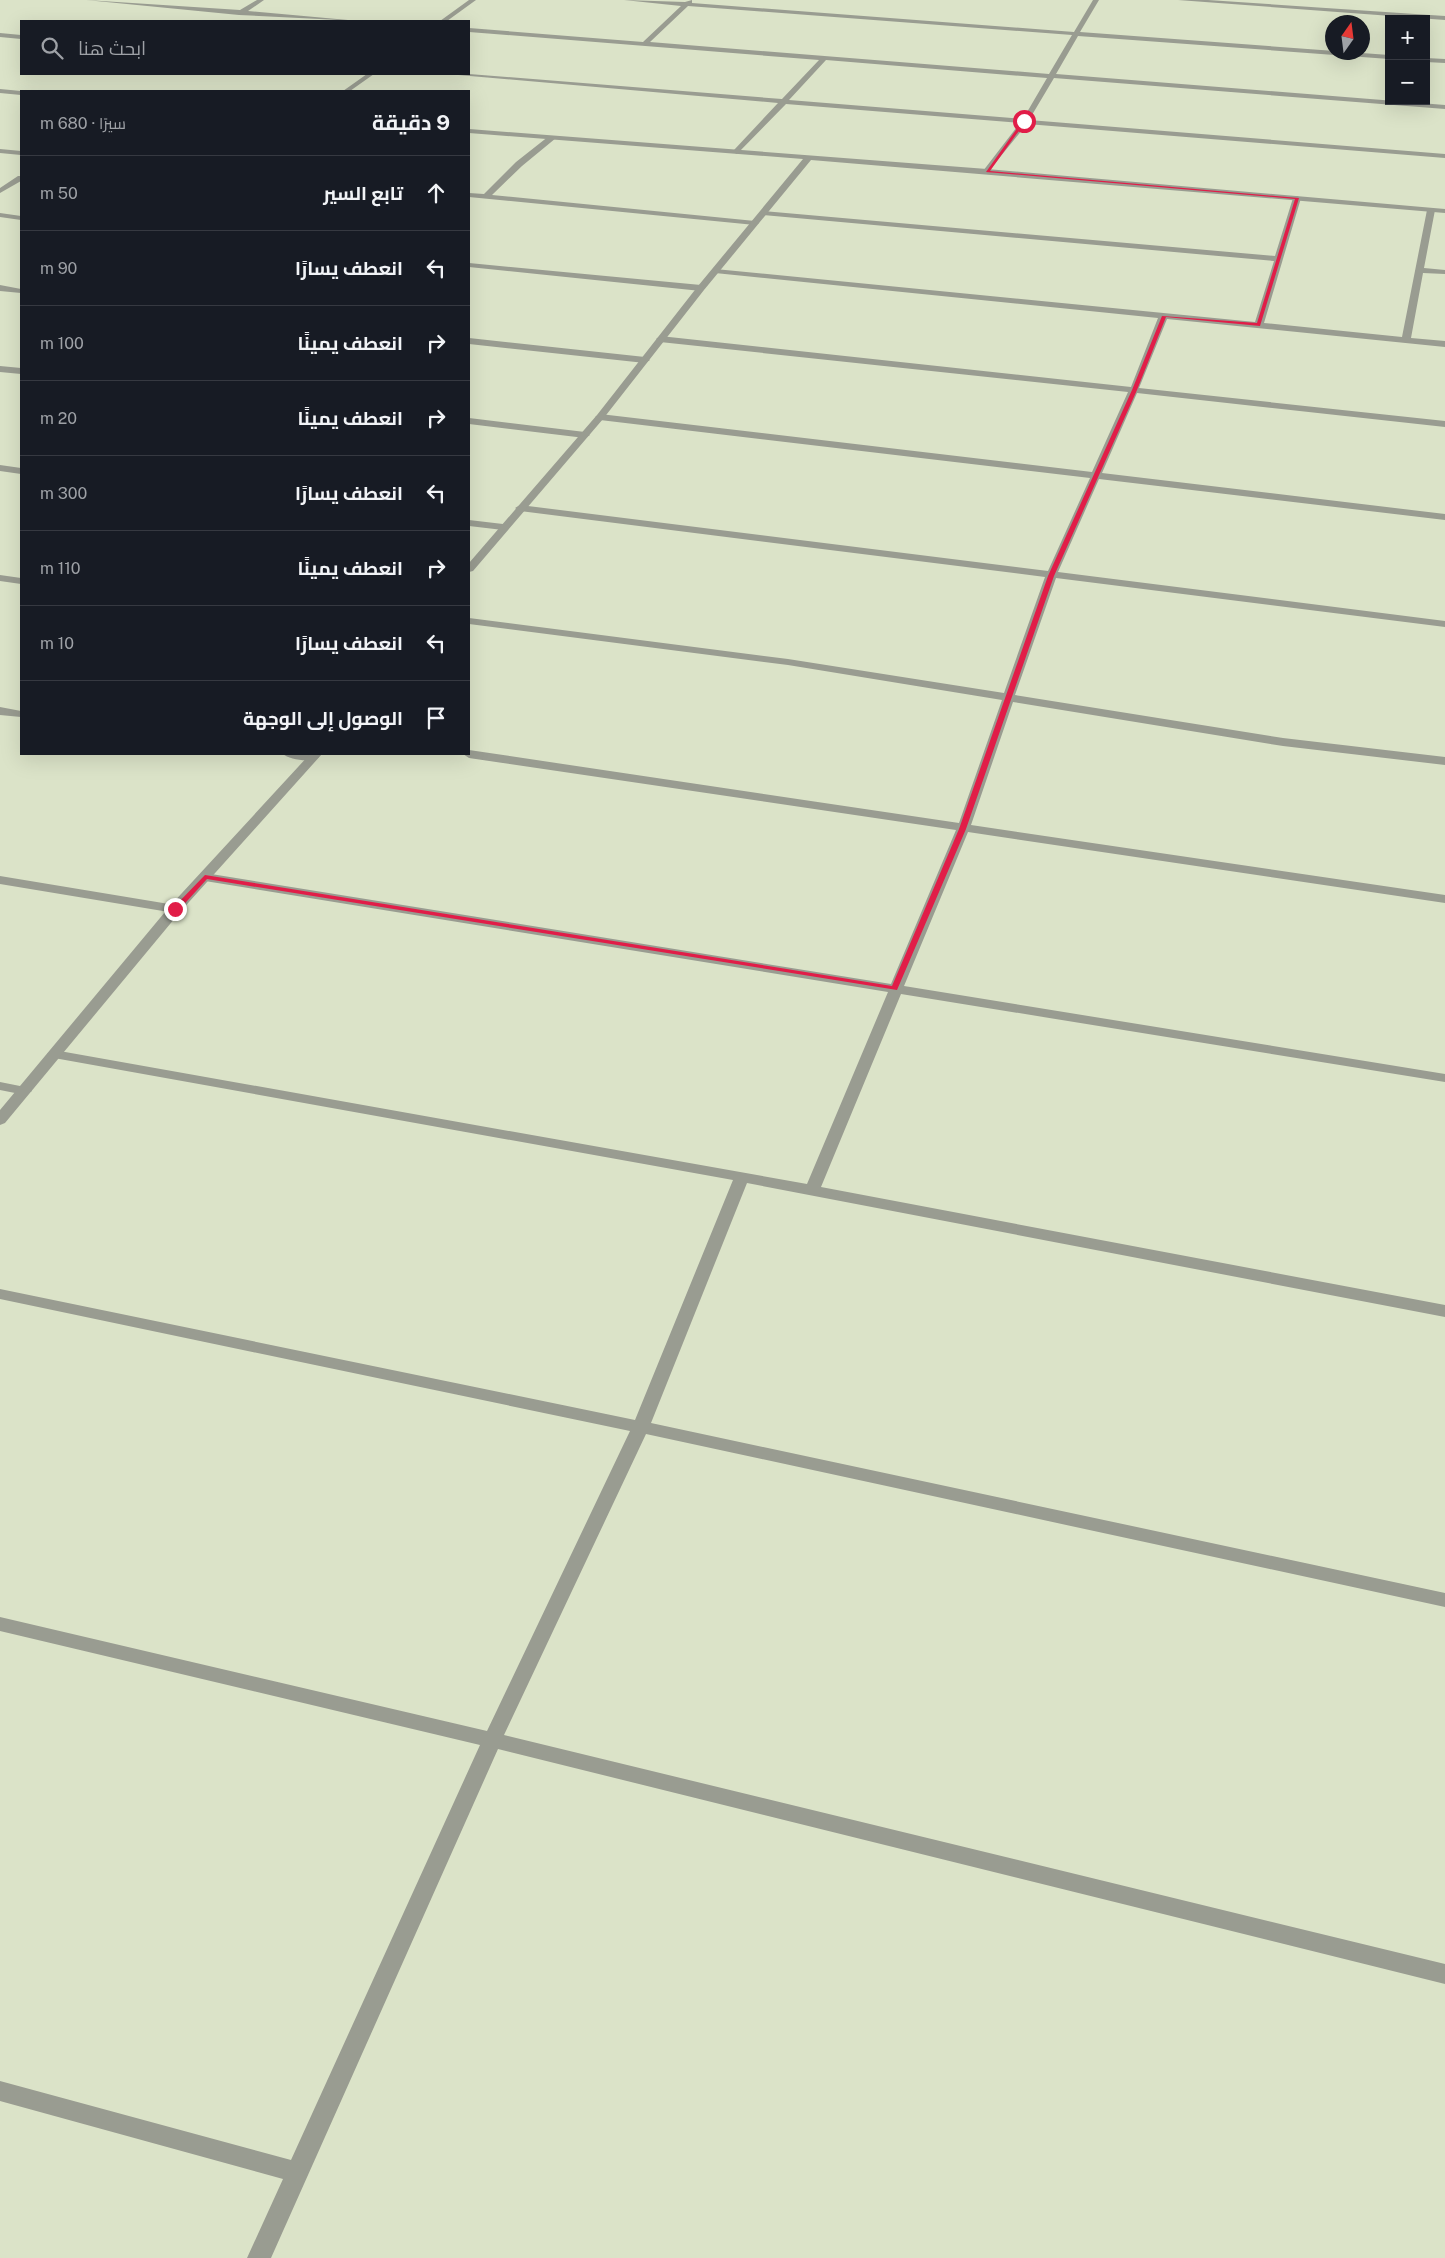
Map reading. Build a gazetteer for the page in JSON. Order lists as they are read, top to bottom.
{
  "north": "top",
  "page": {
    "map_buttons": ["+", "−"],
    "search": "ابحث هنا",
    "heading": ["9 دقيقة", "سيرًا · 680 m"],
    "list": [
      ["تابع السير", "50 m"],
      ["انعطف يسارًا", "90 m"],
      ["انعطف يمينًا", "100 m"],
      ["انعطف يمينًا", "20 m"],
      ["انعطف يسارًا", "300 m"],
      ["انعطف يمينًا", "110 m"],
      ["انعطف يسارًا", "10 m"],
      "الوصول إلى الوجهة"
    ]
  }
}
